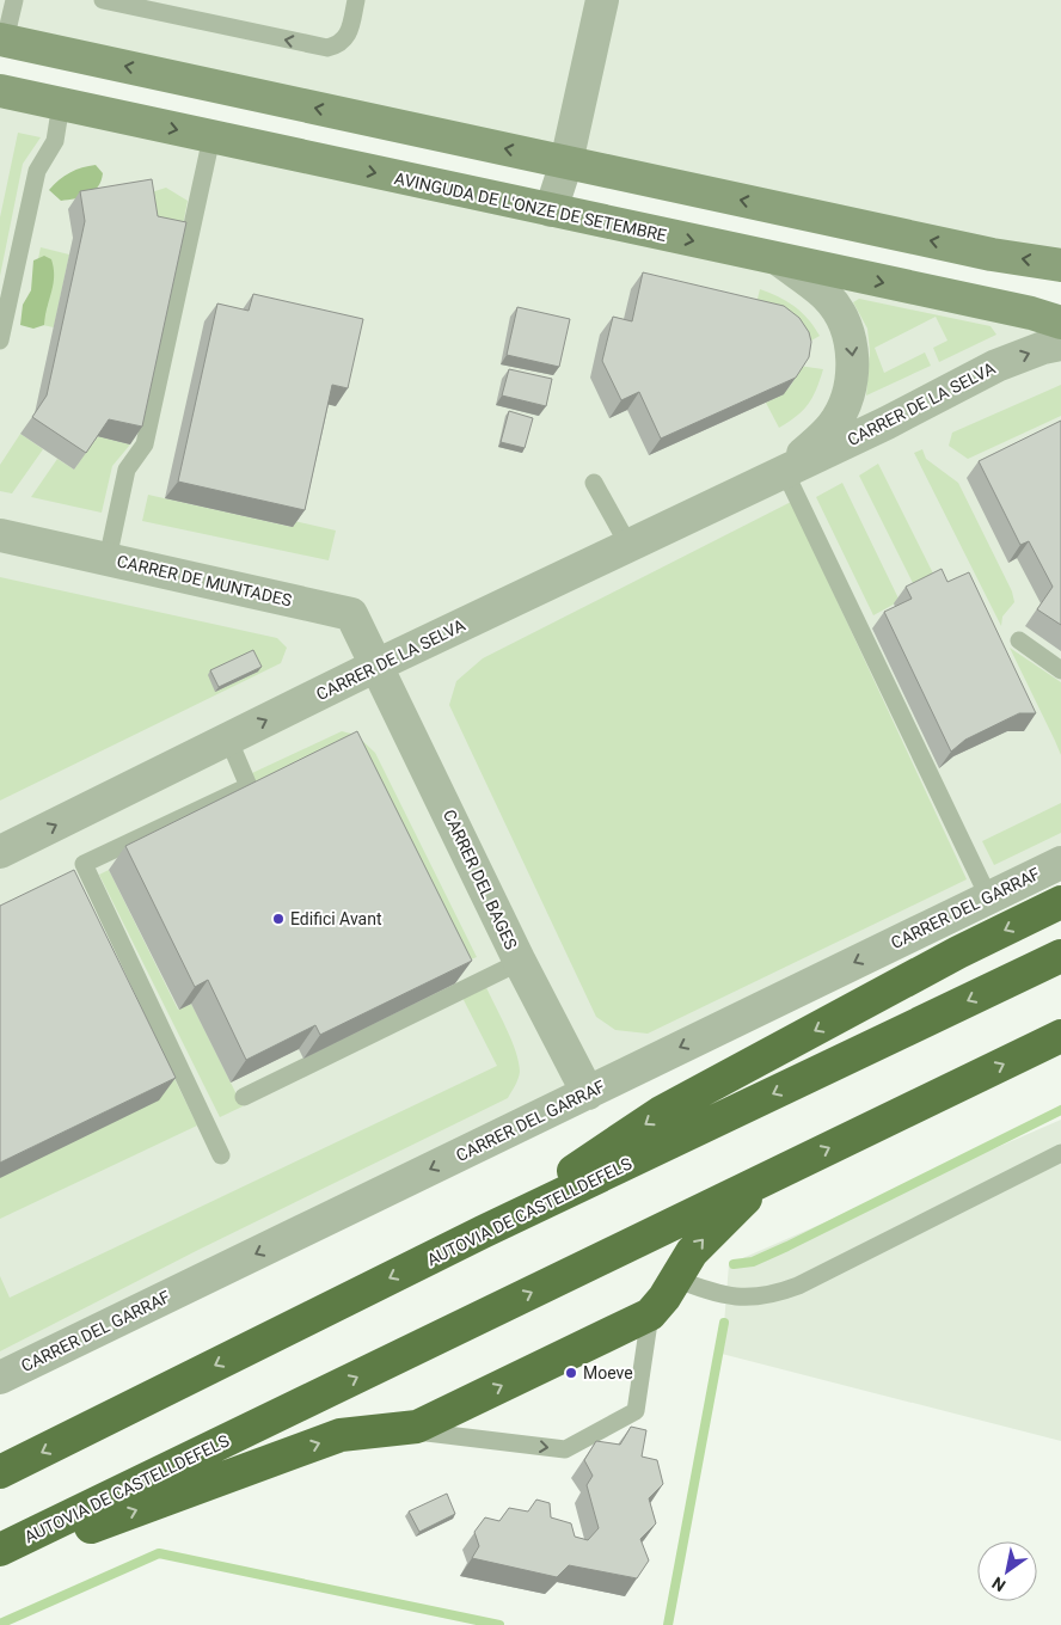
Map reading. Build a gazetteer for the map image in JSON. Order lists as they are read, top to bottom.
{
  "streets": {
    "highway": ["AUTOVIA DE CASTELLDEFELS"],
    "main road": ["AVINGUDA DE L'ONZE DE SETEMBRE"],
    "street": [
      "CARRER DE LA SELVA",
      "CARRER DE MUNTADES",
      "CARRER DEL BAGES",
      "CARRER DEL GARRAF"
    ]
  },
  "crossings": [
    ["AVINGUDA DE L'ONZE DE SETEMBRE", "CARRER DE LA SELVA"],
    ["CARRER DE LA SELVA", "CARRER DE MUNTADES"],
    ["CARRER DE LA SELVA", "CARRER DEL BAGES"],
    ["CARRER DE MUNTADES", "CARRER DEL BAGES"],
    ["CARRER DEL BAGES", "CARRER DEL GARRAF"]
  ],
  "one_way": ["CARRER DEL GARRAF"],
  "places": ["Edifici Avant", "Moeve"],
  "north": "bottom left"
}
